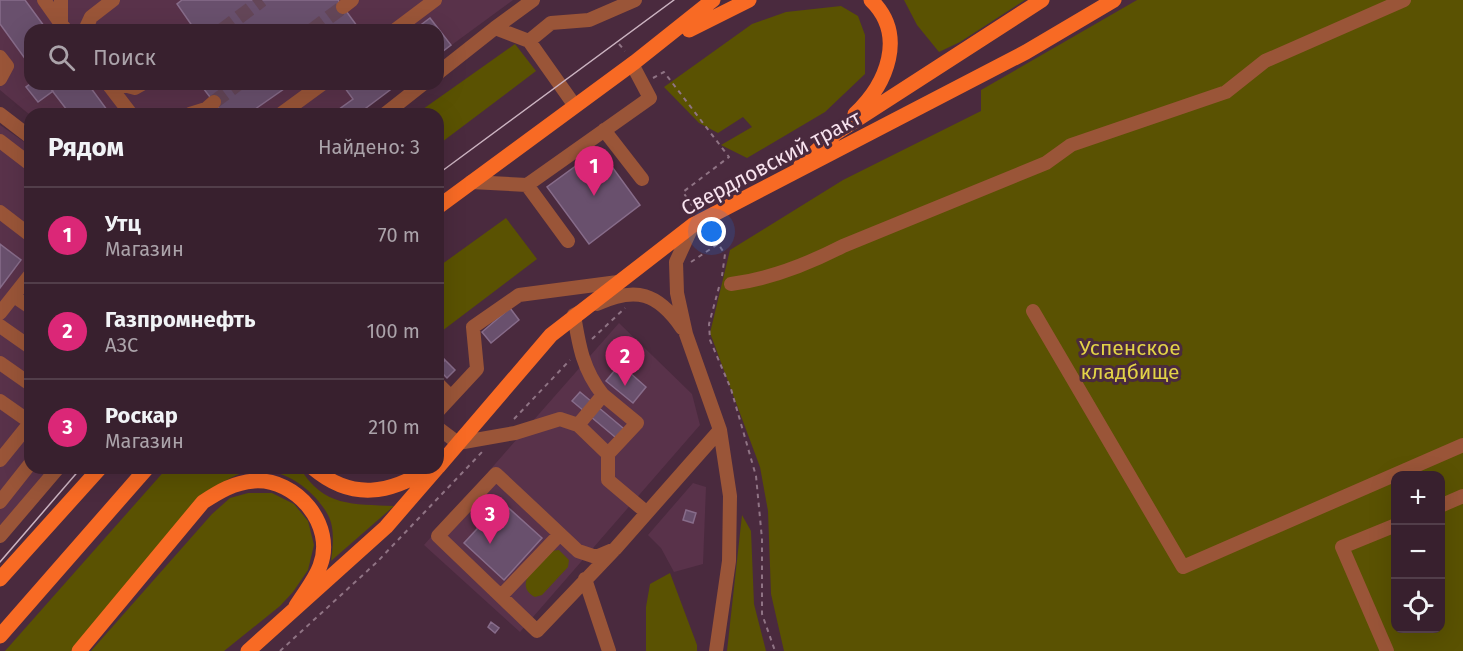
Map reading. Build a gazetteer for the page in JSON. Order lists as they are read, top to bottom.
{
  "streets": {
    "main road": ["Свердловский тракт"]
  },
  "parks": ["Успенское кладбище"],
  "page": {
    "search": "Поиск",
    "heading": ["Рядом", "Найдено: 3"],
    "pins": ["1", "2", "3"],
    "list": [
      {
        "mark": "1",
        "name": "Утц",
        "note": "Магазин",
        "value": "70 m"
      },
      {
        "mark": "2",
        "name": "Газпромнефть",
        "note": "АЗС",
        "value": "100 m"
      },
      {
        "mark": "3",
        "name": "Роскар",
        "note": "Магазин",
        "value": "210 m"
      }
    ],
    "map_buttons": ["+", "−"]
  }
}
